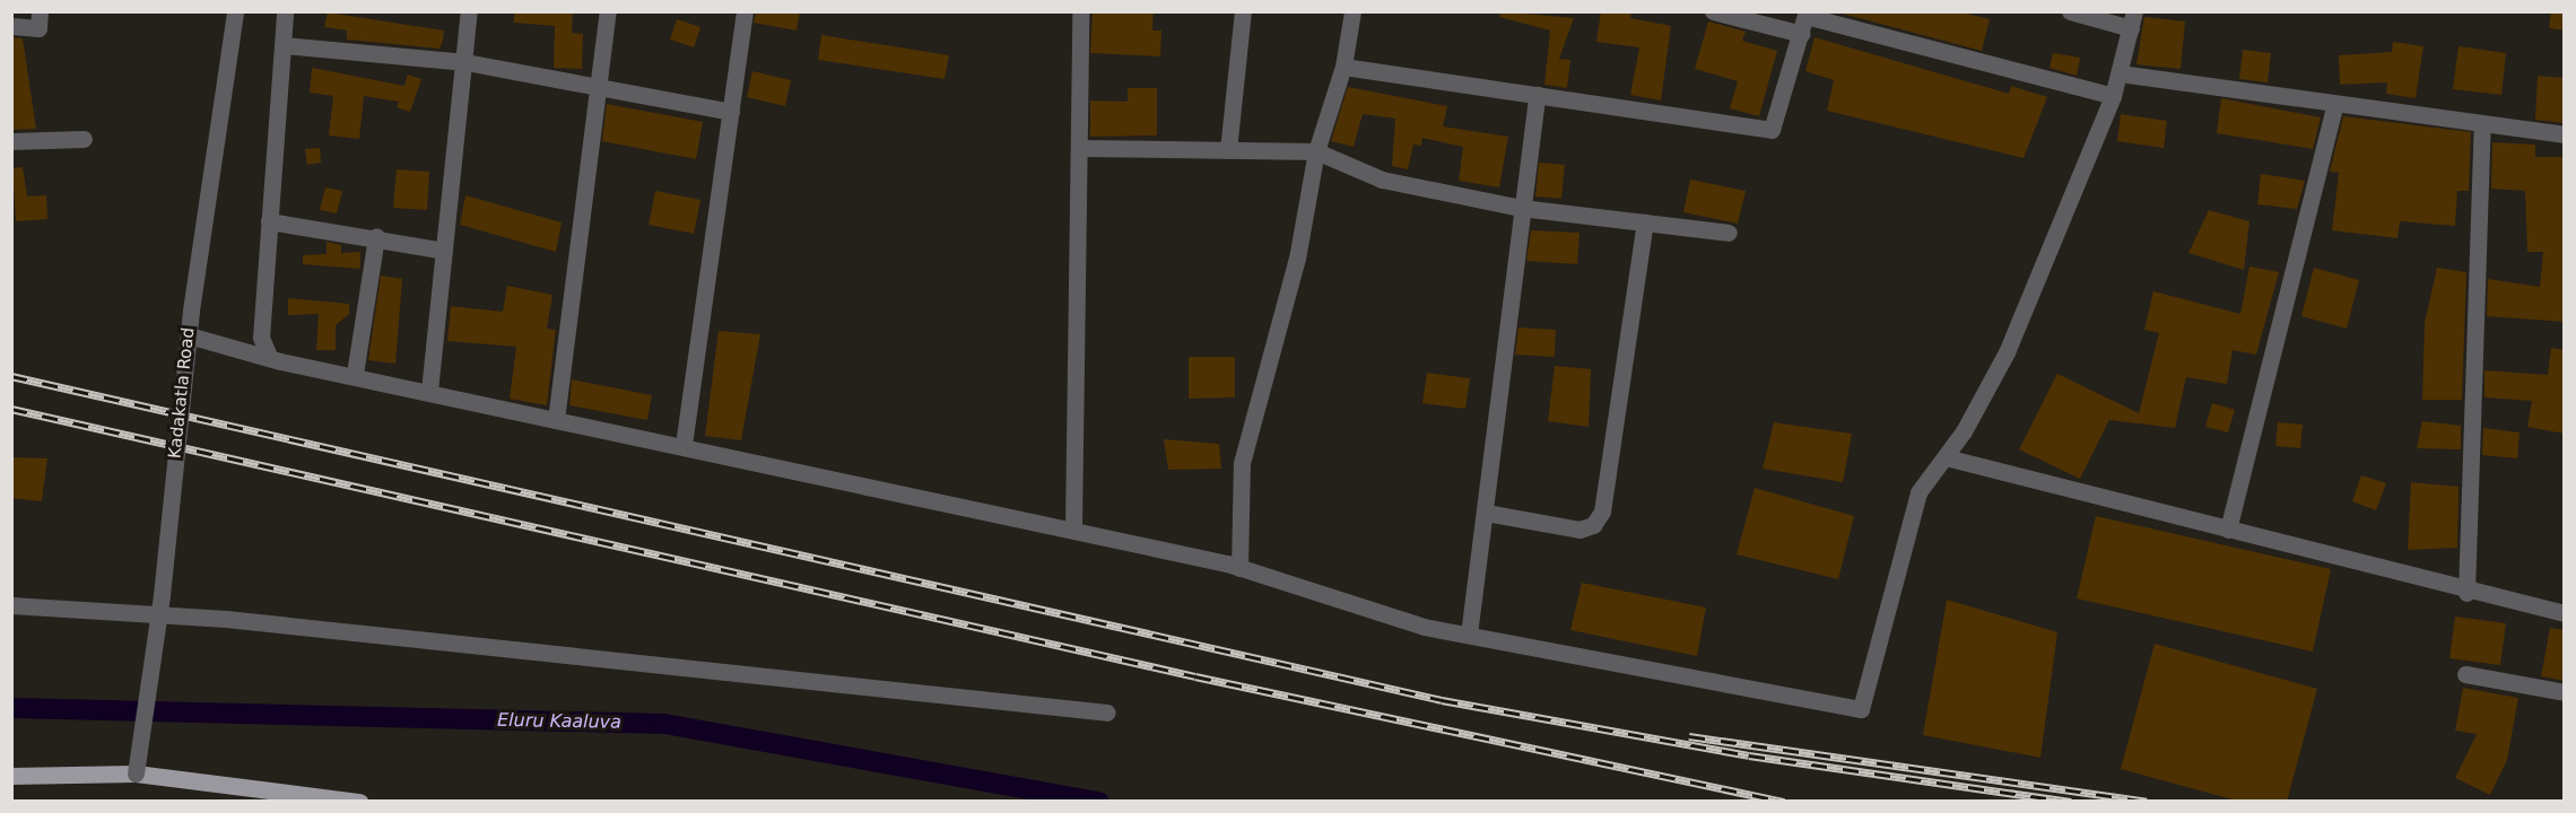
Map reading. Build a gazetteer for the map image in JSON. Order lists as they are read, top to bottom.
{
  "streets": {
    "street": ["Kadakatla Road"]
  },
  "water": ["Eluru Kaaluva"]
}
